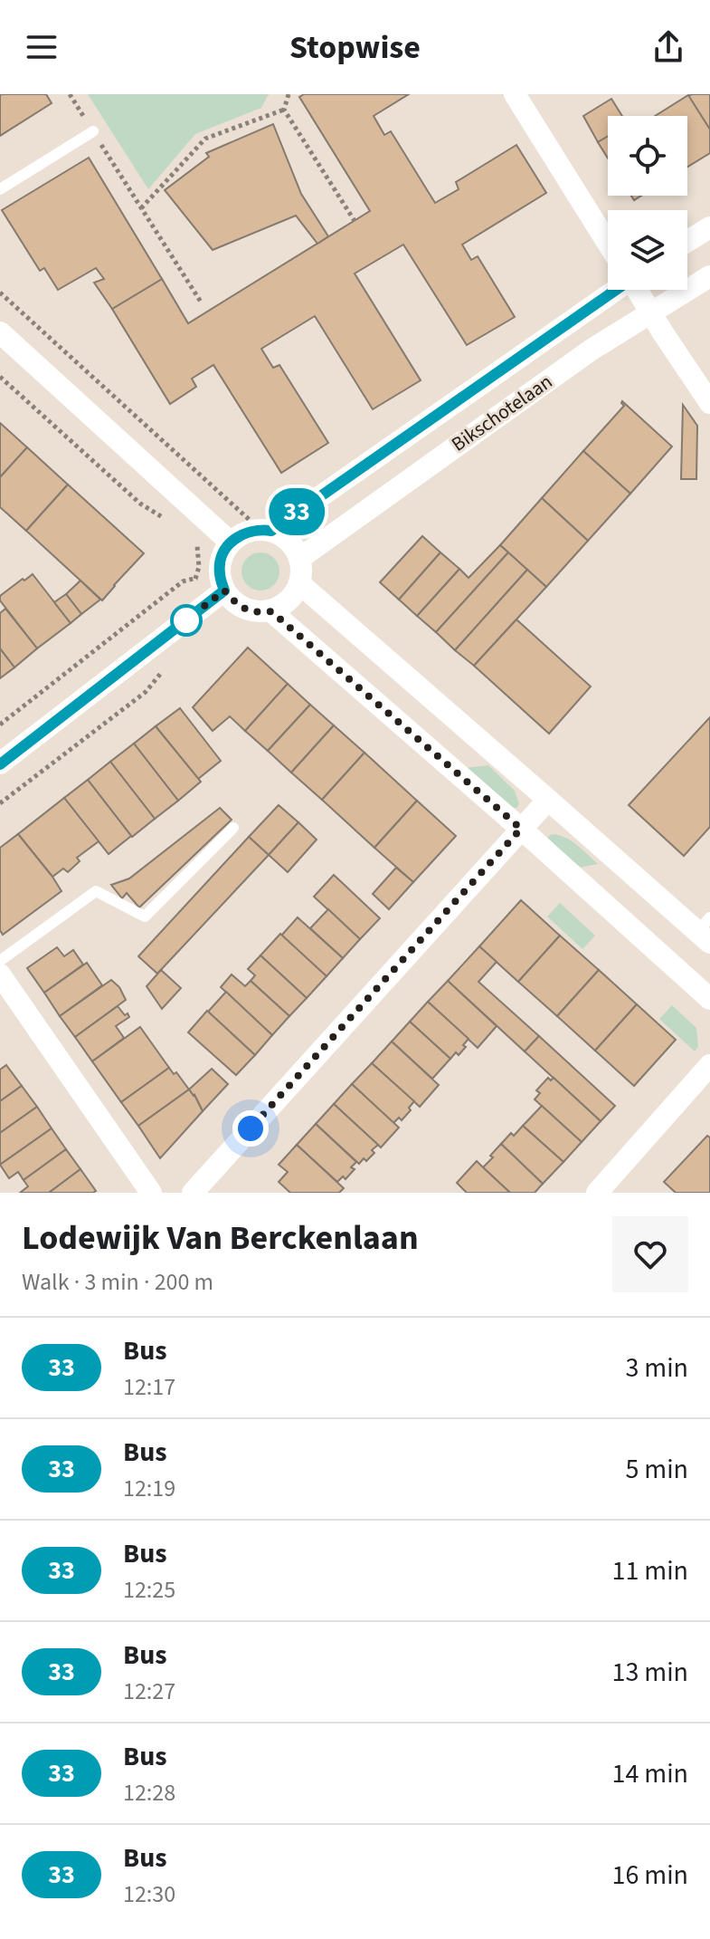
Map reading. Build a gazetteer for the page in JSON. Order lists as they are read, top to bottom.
{
  "streets": {
    "street": ["Bikschotelaan"]
  },
  "lines": ["bus line 33"],
  "page": {
    "header": "Stopwise",
    "on_map": "33",
    "heading": ["Lodewijk Van Berckenlaan", "Walk · 3 min · 200 m"],
    "list": [
      {
        "mark": "33",
        "name": "Bus",
        "note": "12:17",
        "value": "3 min"
      },
      {
        "mark": "33",
        "name": "Bus",
        "note": "12:19",
        "value": "5 min"
      },
      {
        "mark": "33",
        "name": "Bus",
        "note": "12:25",
        "value": "11 min"
      },
      {
        "mark": "33",
        "name": "Bus",
        "note": "12:27",
        "value": "13 min"
      },
      {
        "mark": "33",
        "name": "Bus",
        "note": "12:28",
        "value": "14 min"
      },
      {
        "mark": "33",
        "name": "Bus",
        "note": "12:30",
        "value": "16 min"
      }
    ]
  }
}
